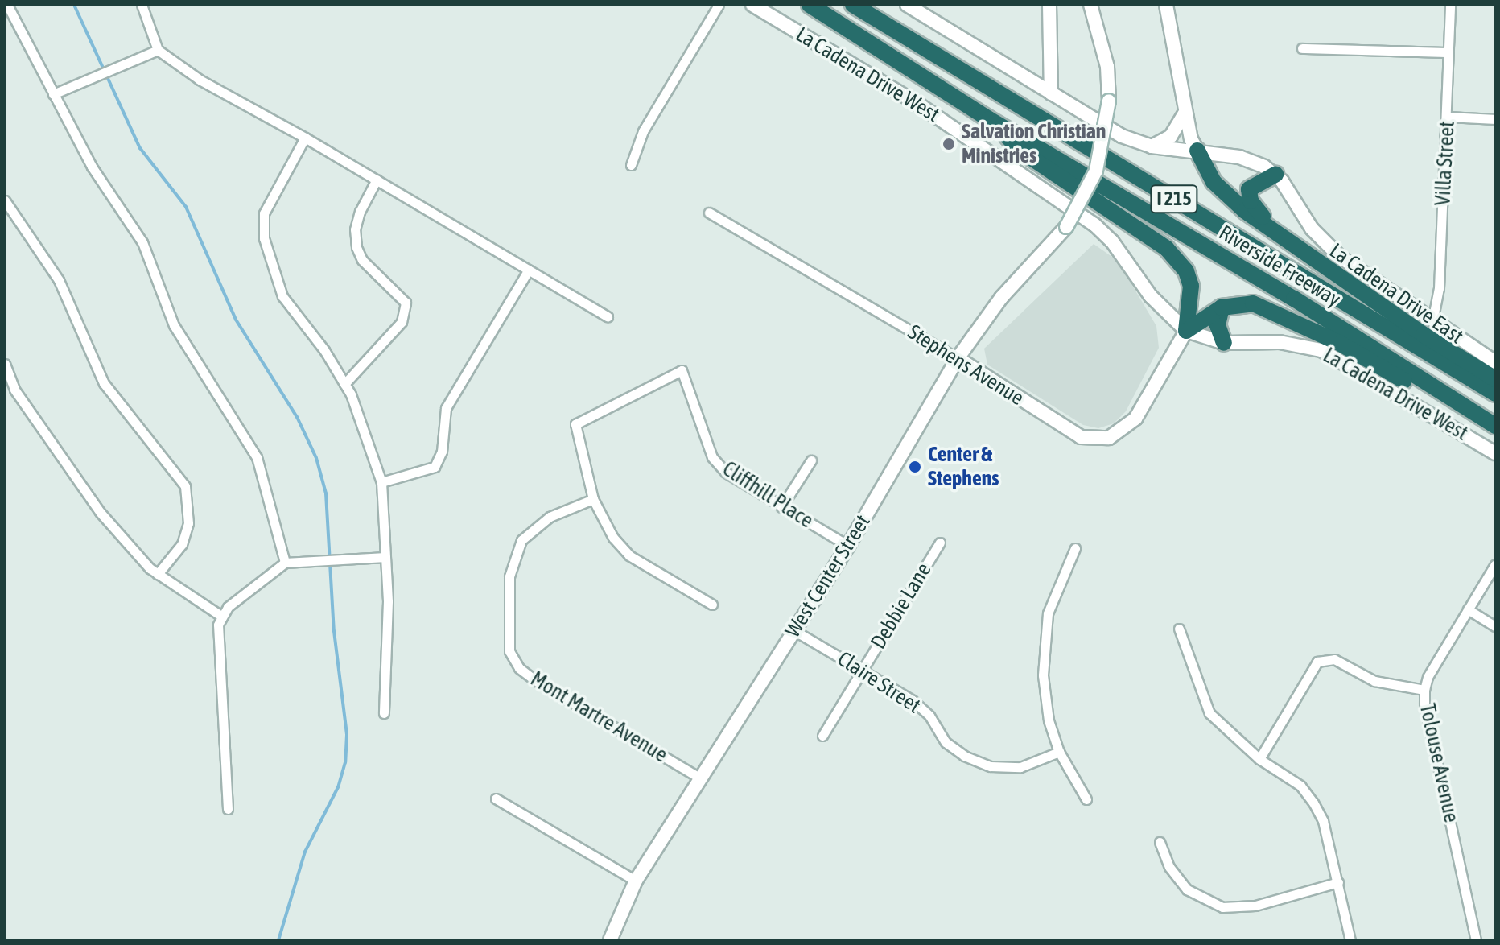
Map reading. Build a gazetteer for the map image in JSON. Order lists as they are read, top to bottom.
{
  "streets": {
    "highway": ["I 215", "Riverside Freeway"],
    "main road": [
      "La Cadena Drive West",
      "La Cadena Drive East",
      "Stephens Avenue",
      "West Center Street"
    ],
    "street": [
      "Villa Street",
      "Cliffhill Place",
      "Debbie Lane",
      "Claire Street",
      "Mont Martre Avenue",
      "Tolouse Avenue"
    ]
  },
  "crossings": [
    ["La Cadena Drive West", "Stephens Avenue"],
    ["Villa Street", "La Cadena Drive East"],
    ["Stephens Avenue", "West Center Street"],
    ["Cliffhill Place", "West Center Street"],
    ["Cliffhill Place", "Mont Martre Avenue"],
    ["West Center Street", "Claire Street"],
    ["West Center Street", "Mont Martre Avenue"],
    ["Debbie Lane", "Claire Street"]
  ],
  "places": ["Salvation Christian Ministries", "Center & Stephens"]
}
